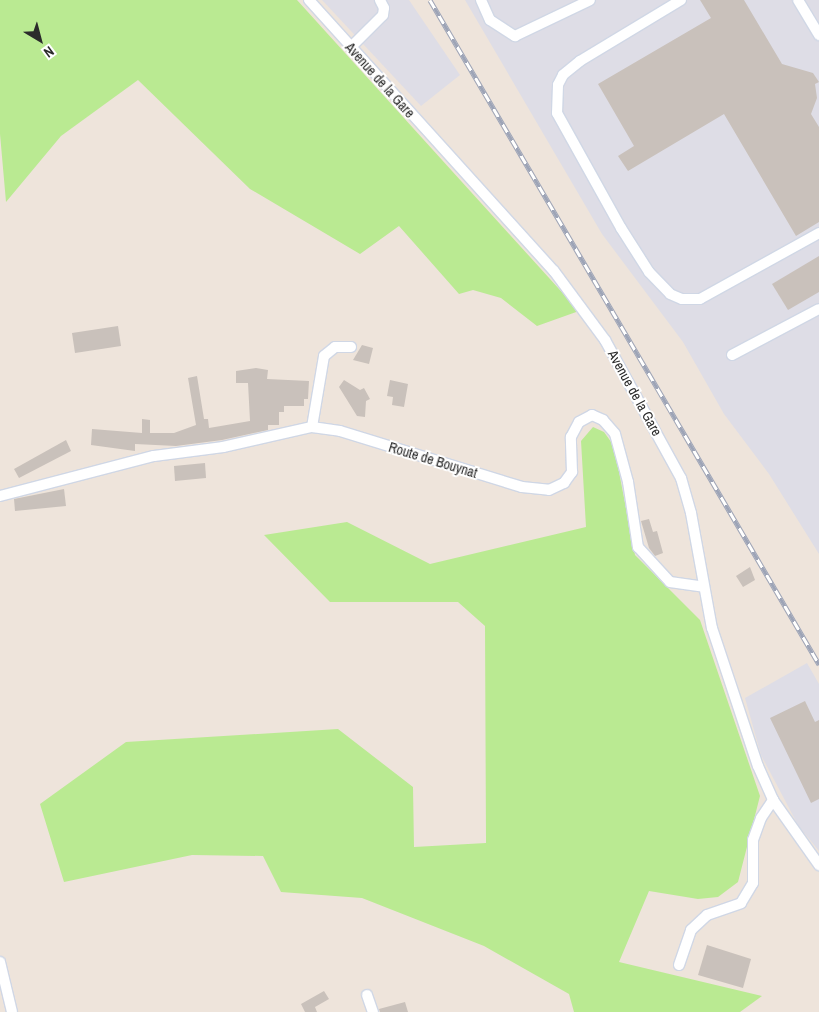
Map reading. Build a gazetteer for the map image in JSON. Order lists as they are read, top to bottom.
{
  "streets": {
    "street": ["Avenue de la Gare", "Route de Bouynat"]
  },
  "crossings": [
    ["Avenue de la Gare", "Route de Bouynat"]
  ],
  "north": "bottom right"
}
